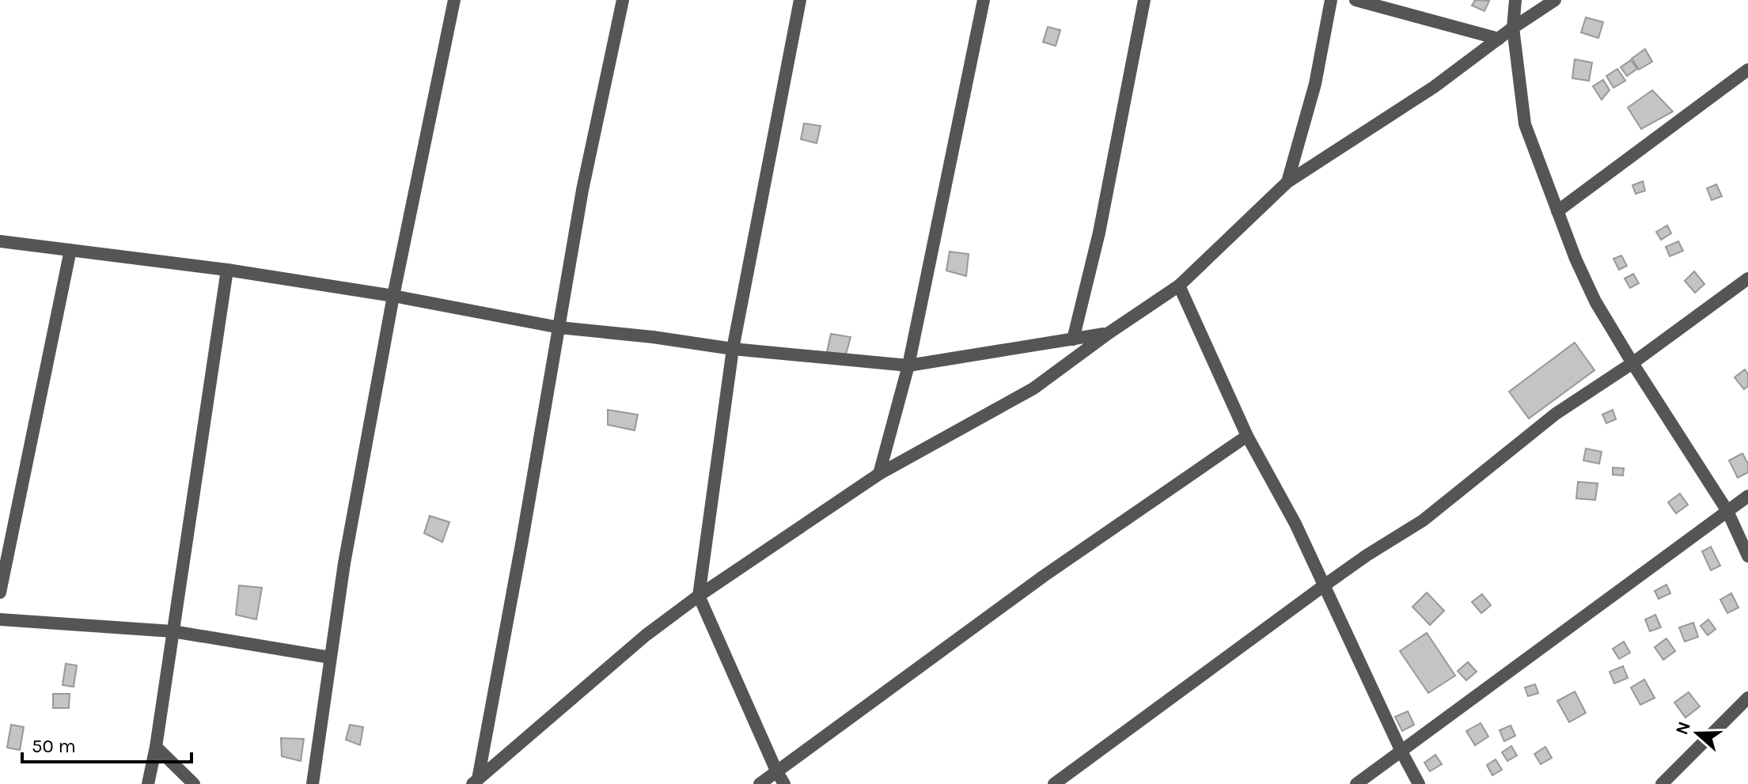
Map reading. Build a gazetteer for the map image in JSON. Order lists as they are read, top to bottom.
{
  "scale_bar": "50 m",
  "north": "left"
}
